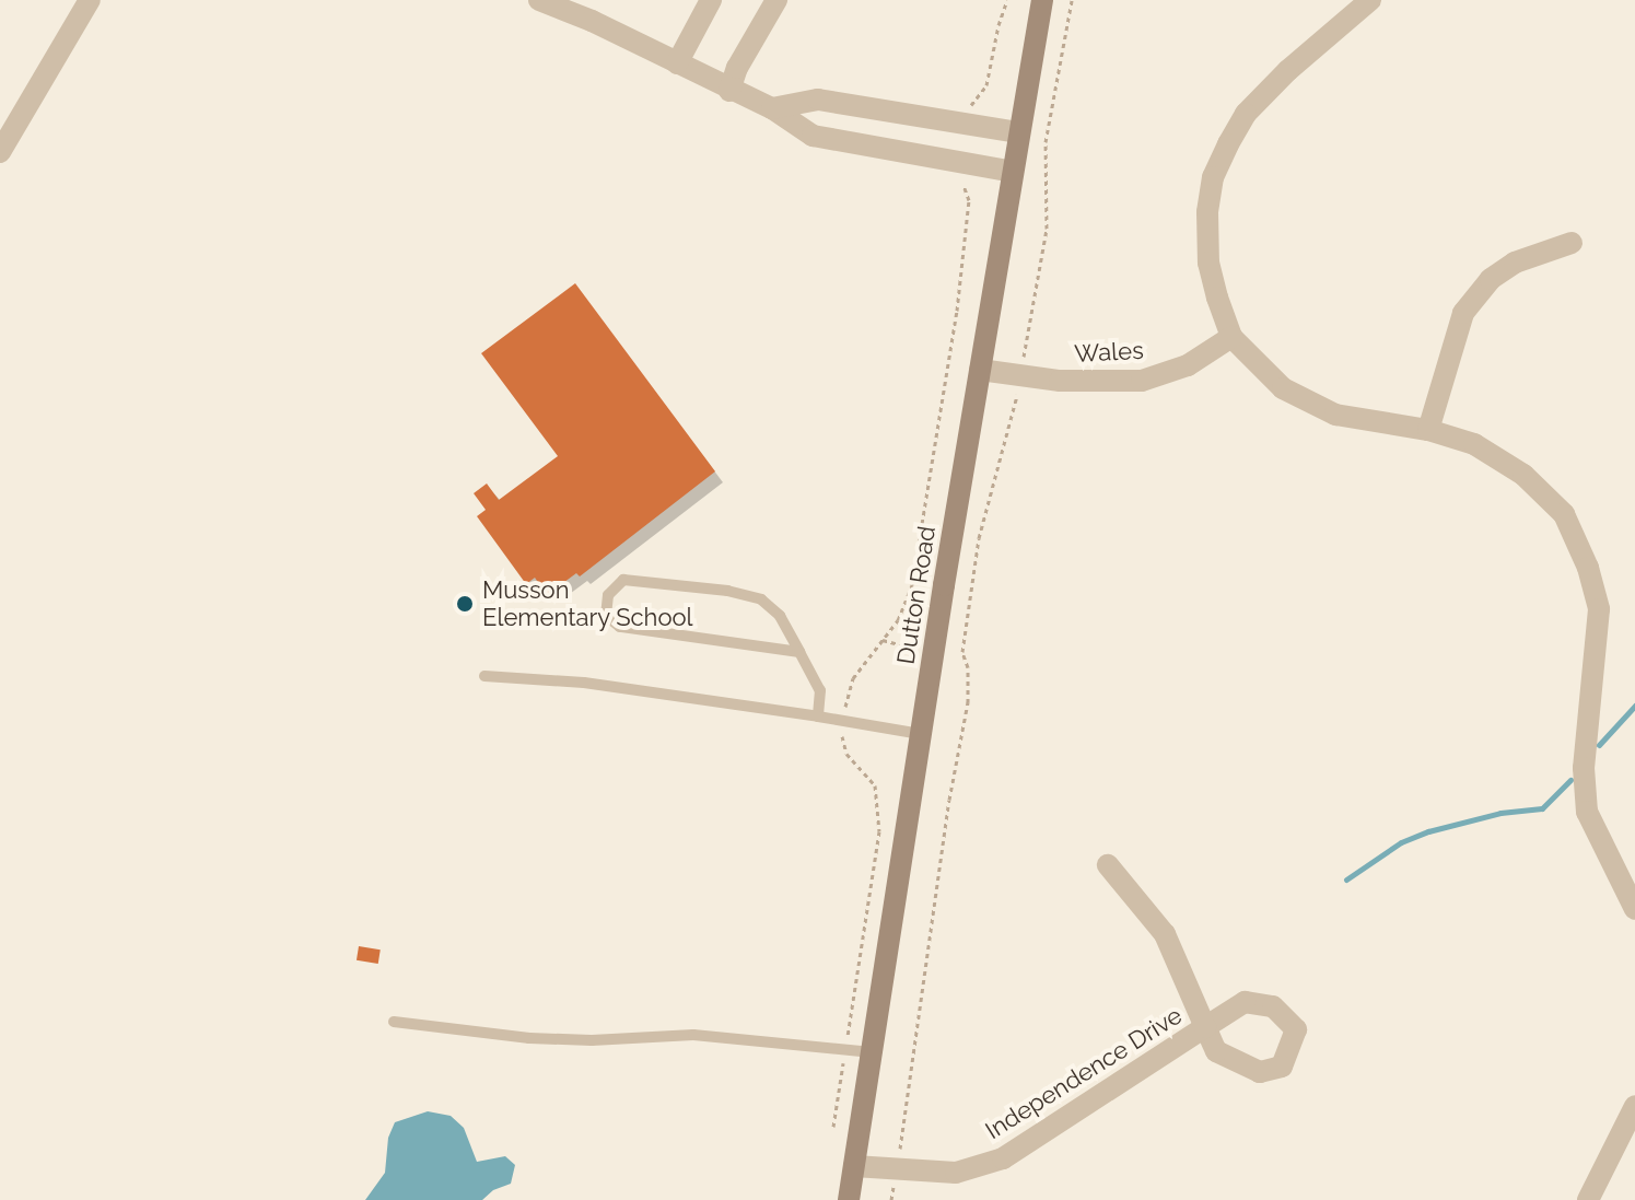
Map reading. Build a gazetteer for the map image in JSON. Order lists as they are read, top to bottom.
{
  "streets": {
    "street": ["Wales", "Dutton Road", "Independence Drive"]
  },
  "crossings": [
    ["Wales", "Dutton Road"],
    ["Dutton Road", "Independence Drive"]
  ],
  "places": ["Musson Elementary School"]
}
